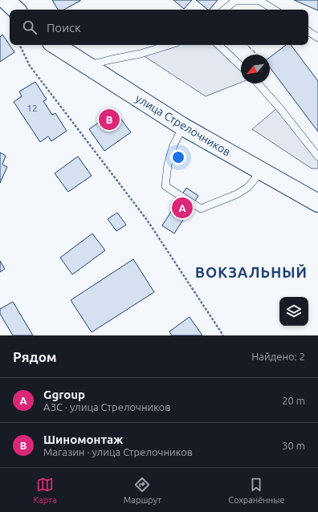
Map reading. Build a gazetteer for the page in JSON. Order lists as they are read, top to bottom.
{
  "streets": {
    "main road": ["улица Стрелочников"]
  },
  "districts": ["ВОКЗАЛЬНЫЙ"],
  "house_numbers": ["12"],
  "north": "bottom left",
  "page": {
    "search": "Поиск",
    "pins": ["B", "A"],
    "heading": ["Рядом", "Найдено: 2"],
    "list": [
      {
        "mark": "A",
        "name": "Ggroup",
        "note": "АЗС · улица Стрелочников",
        "value": "20 m"
      },
      {
        "mark": "B",
        "name": "Шиномонтаж",
        "note": "Магазин · улица Стрелочников",
        "value": "30 m"
      }
    ],
    "nav": ["Карта", "Маршрут", "Сохранённые"]
  }
}
